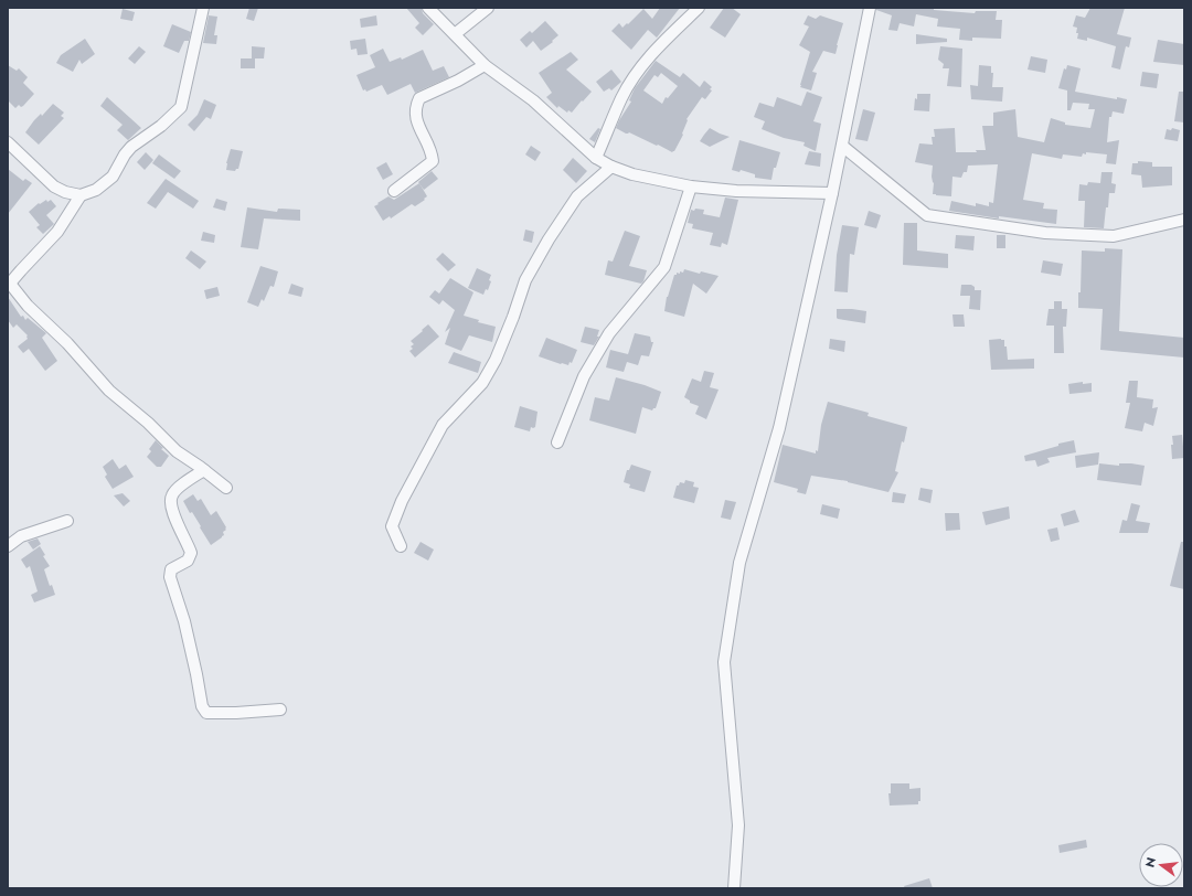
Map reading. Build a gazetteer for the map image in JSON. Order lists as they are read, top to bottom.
{
  "north": "left"
}
